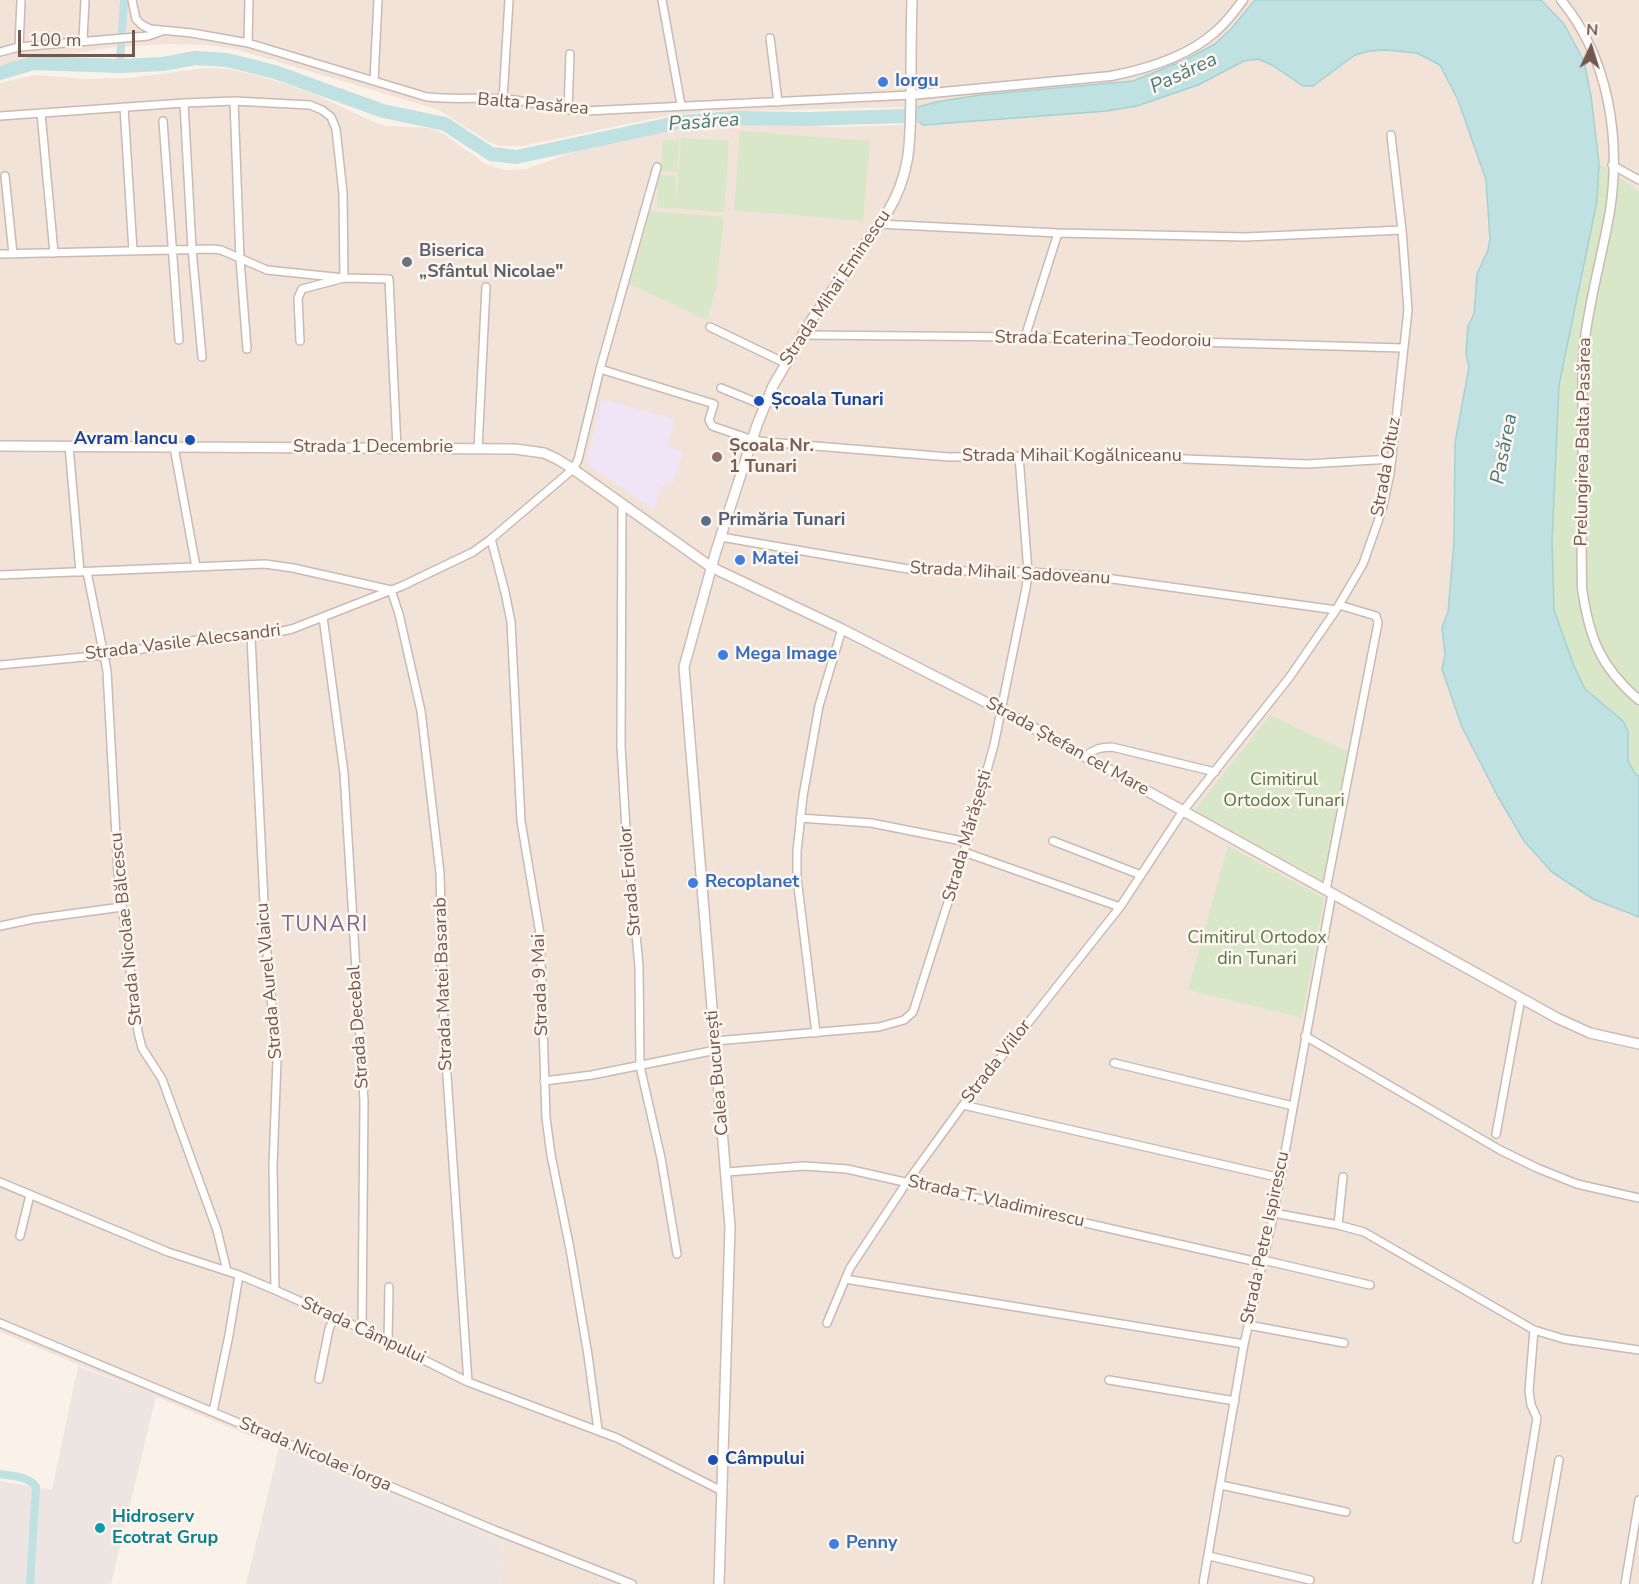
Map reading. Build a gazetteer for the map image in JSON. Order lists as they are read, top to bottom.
{
  "streets": {
    "main road": [
      "Strada Mihai Eminescu",
      "Strada 1 Decembrie",
      "Strada Ștefan cel Mare",
      "Calea București"
    ],
    "street": [
      "Balta Pasărea",
      "Strada Ecaterina Teodoroiu",
      "Prelungirea Balta Pasărea",
      "Strada Mihail Kogălniceanu",
      "Strada Oituz",
      "Strada Mihail Sadoveanu",
      "Strada Vasile Alecsandri",
      "Strada Mărășești",
      "Strada Eroilor",
      "Strada Nicolae Bălcescu",
      "Strada Aurel Vlaicu",
      "Strada Matei Basarab",
      "Strada 9 Mai",
      "Strada Decebal",
      "Strada Viilor",
      "Strada T. Vladimirescu",
      "Strada Petre Ispirescu",
      "Strada Câmpului",
      "Strada Nicolae Iorga"
    ]
  },
  "crossings": [
    ["Balta Pasărea", "Strada Mihai Eminescu"],
    ["Strada Mihai Eminescu", "Strada Ecaterina Teodoroiu"],
    ["Strada Mihai Eminescu", "Strada 1 Decembrie"],
    ["Strada Mihai Eminescu", "Strada Mihail Kogălniceanu"],
    ["Strada Mihai Eminescu", "Strada Mihail Sadoveanu"],
    ["Strada Mihai Eminescu", "Strada Ștefan cel Mare"],
    ["Strada Mihai Eminescu", "Calea București"],
    ["Strada Ecaterina Teodoroiu", "Strada Oituz"],
    ["Strada 1 Decembrie", "Strada Vasile Alecsandri"],
    ["Strada 1 Decembrie", "Strada Ștefan cel Mare"],
    ["Strada 1 Decembrie", "Strada Eroilor"],
    ["Strada 1 Decembrie", "Strada Nicolae Bălcescu"],
    ["Strada 1 Decembrie", "Calea București"],
    ["Strada Mihail Kogălniceanu", "Strada Oituz"],
    ["Strada Mihail Kogălniceanu", "Strada Mărășești"],
    ["Strada Oituz", "Strada Mihail Sadoveanu"],
    ["Strada Oituz", "Strada Ștefan cel Mare"],
    ["Strada Oituz", "Strada Viilor"],
    ["Strada Mihail Sadoveanu", "Strada Ștefan cel Mare"],
    ["Strada Mihail Sadoveanu", "Strada Mărășești"],
    ["Strada Mihail Sadoveanu", "Strada Petre Ispirescu"],
    ["Strada Vasile Alecsandri", "Strada Nicolae Bălcescu"],
    ["Strada Vasile Alecsandri", "Strada Aurel Vlaicu"],
    ["Strada Vasile Alecsandri", "Strada Matei Basarab"],
    ["Strada Vasile Alecsandri", "Strada 9 Mai"],
    ["Strada Vasile Alecsandri", "Strada Decebal"],
    ["Strada Ștefan cel Mare", "Strada Mărășești"],
    ["Strada Ștefan cel Mare", "Strada Viilor"],
    ["Strada Ștefan cel Mare", "Calea București"],
    ["Strada Ștefan cel Mare", "Strada Petre Ispirescu"],
    ["Strada Mărășești", "Strada Eroilor"],
    ["Strada Mărășești", "Strada 9 Mai"],
    ["Strada Mărășești", "Calea București"],
    ["Strada Nicolae Bălcescu", "Strada Câmpului"],
    ["Strada Aurel Vlaicu", "Strada Câmpului"],
    ["Strada Matei Basarab", "Strada Câmpului"],
    ["Strada 9 Mai", "Strada Câmpului"],
    ["Strada Decebal", "Strada Câmpului"],
    ["Strada Viilor", "Strada T. Vladimirescu"],
    ["Calea București", "Strada T. Vladimirescu"],
    ["Calea București", "Strada Câmpului"],
    ["Strada T. Vladimirescu", "Strada Petre Ispirescu"]
  ],
  "districts": ["TUNARI"],
  "water": ["Pasărea"],
  "parks": ["Cimitirul Ortodox Tunari", "Cimitirul Ortodox din Tunari"],
  "places": [
    "Iorgu",
    "Biserica „Sfântul Nicolae\"",
    "Școala Tunari",
    "Avram Iancu",
    "Școala Nr. 1 Tunari",
    "Primăria Tunari",
    "Matei",
    "Mega Image",
    "Recoplanet",
    "Câmpului",
    "Hidroserv Ecotrat Grup",
    "Penny"
  ],
  "scale_bar": "100 m",
  "north": "top"
}
